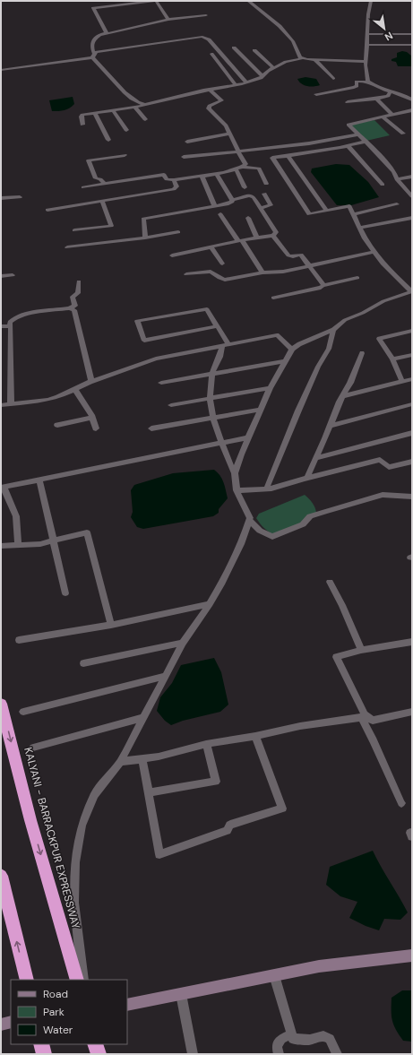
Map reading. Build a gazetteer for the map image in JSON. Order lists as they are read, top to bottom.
{
  "streets": {
    "highway": ["KALYANI - BARRACKPUR EXPRESSWAY"]
  },
  "legend": ["Road", "Park", "Water"],
  "north": "bottom right"
}
